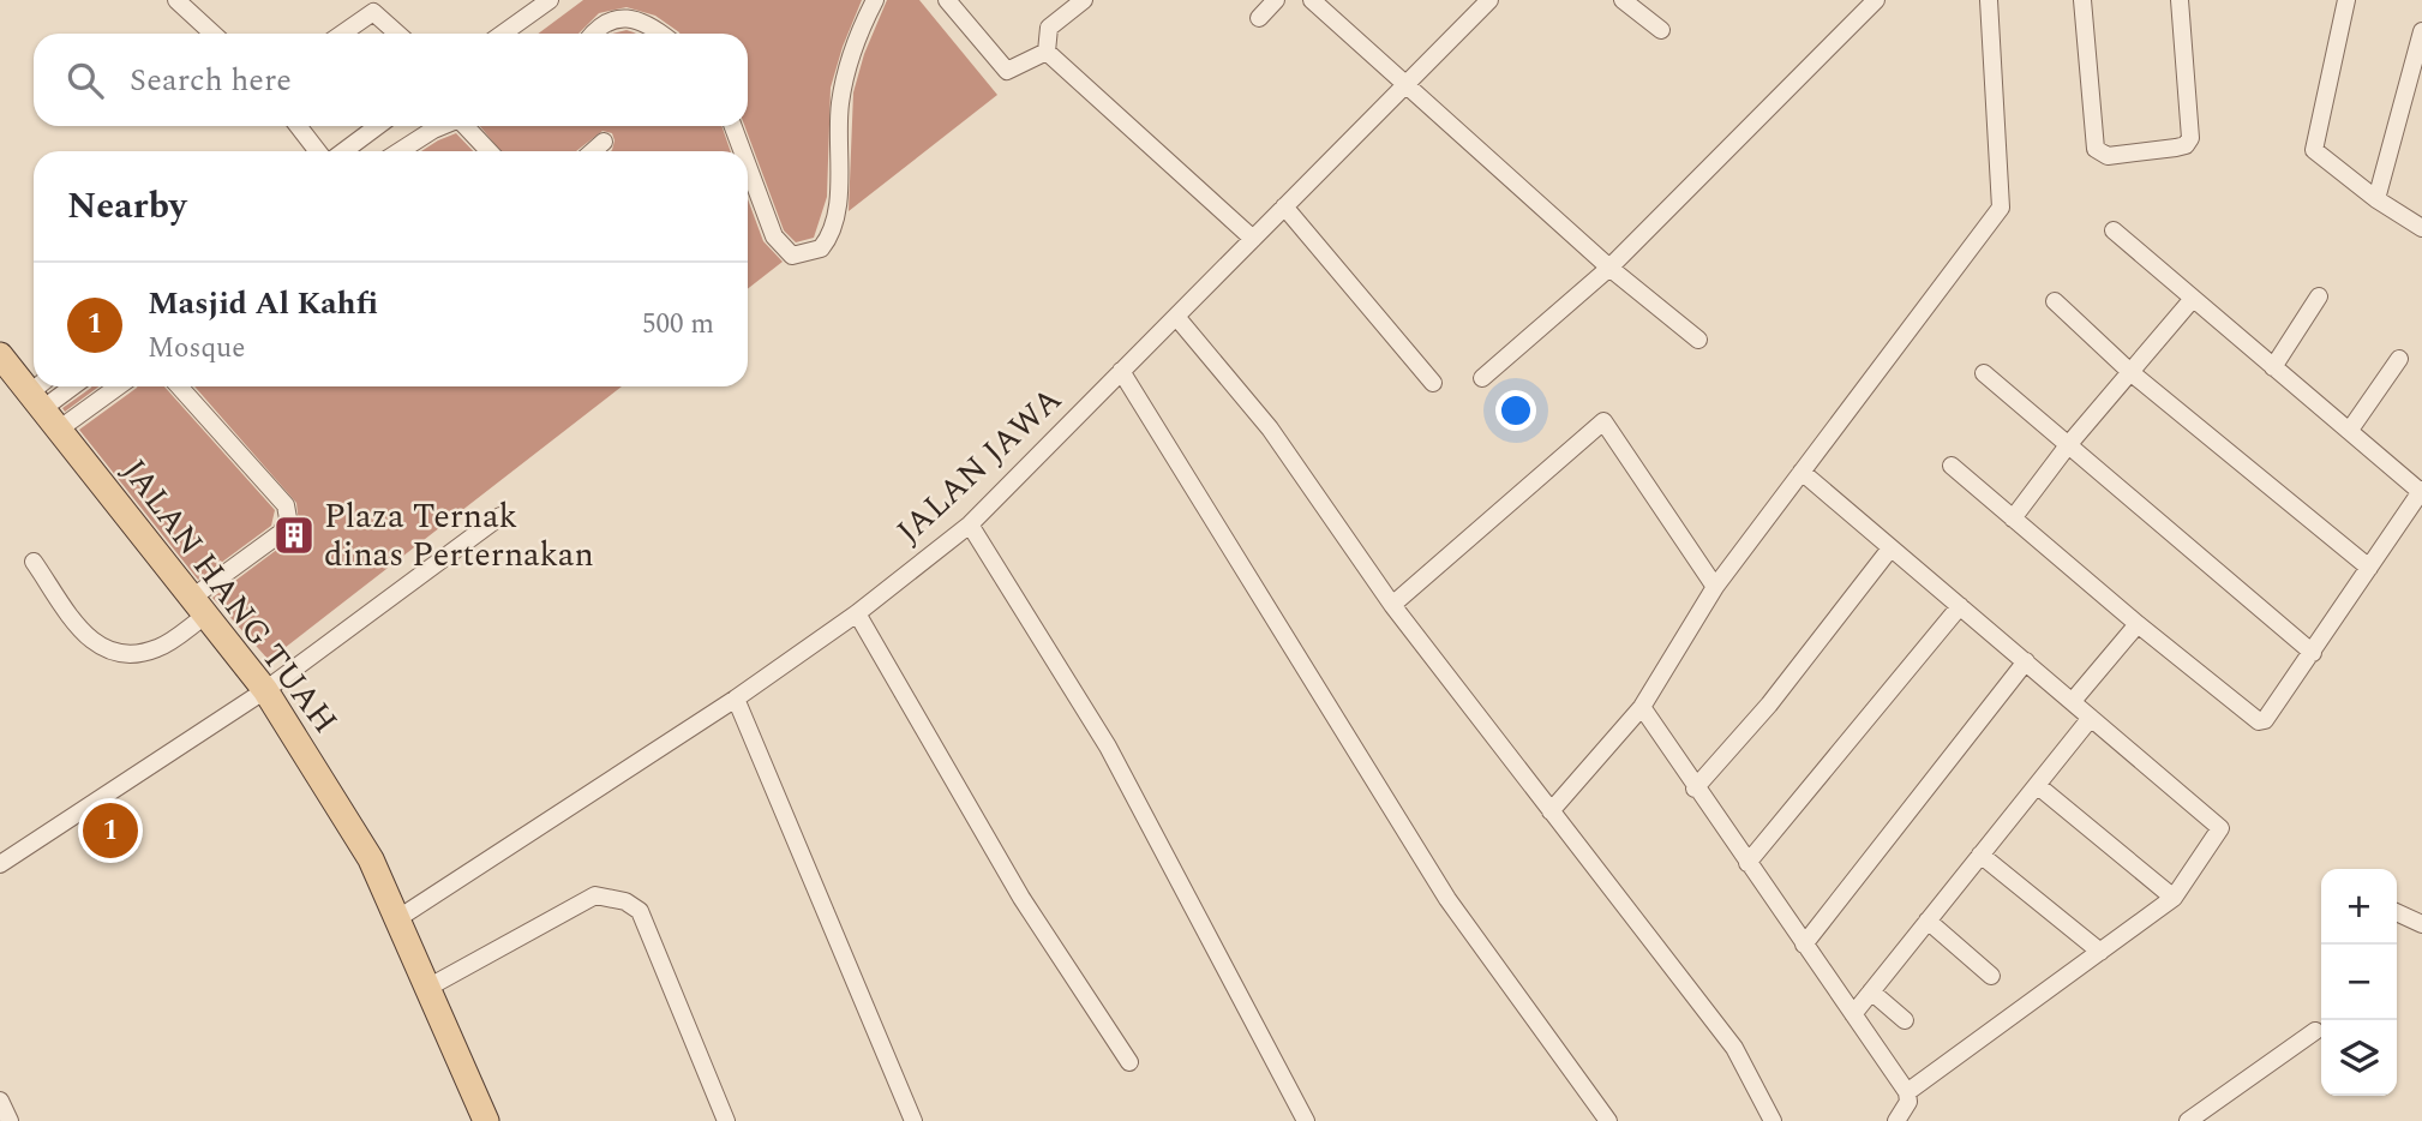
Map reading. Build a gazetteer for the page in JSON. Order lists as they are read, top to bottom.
{
  "streets": {
    "main road": ["JALAN HANG TUAH"],
    "street": ["JALAN JAWA"]
  },
  "crossings": [
    ["JALAN JAWA", "JALAN HANG TUAH"]
  ],
  "places": {
    "building": ["Plaza Ternak dinas Perternakan"]
  },
  "page": {
    "search": "Search here",
    "heading": "Nearby",
    "list": [
      {
        "mark": "1",
        "name": "Masjid Al Kahfi",
        "note": "Mosque",
        "value": "500 m"
      }
    ],
    "pins": "1",
    "map_buttons": ["+", "−"]
  }
}
